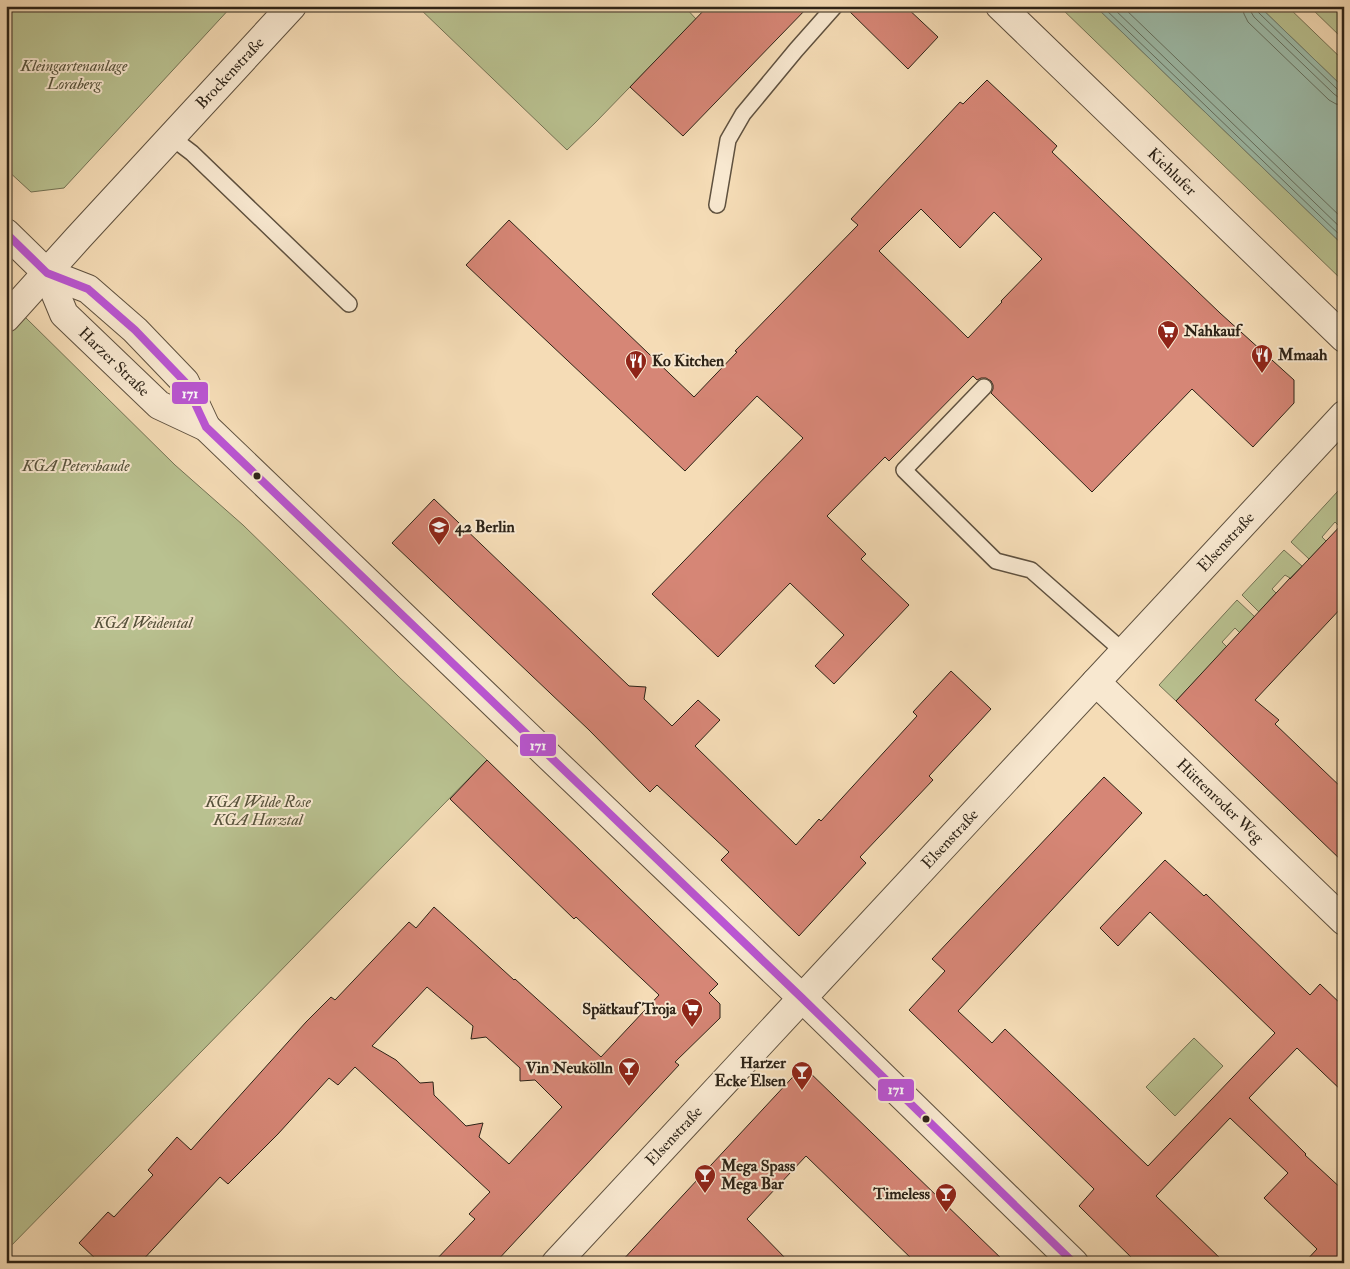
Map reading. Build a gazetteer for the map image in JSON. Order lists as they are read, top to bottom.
{
  "streets": {
    "street": [
      "Brockenstraße",
      "Kiehlufer",
      "Harzer Straße",
      "Elsenstraße",
      "Hüttenroder Weg"
    ]
  },
  "crossings": [
    ["Brockenstraße", "Harzer Straße"],
    ["Harzer Straße", "Elsenstraße"],
    ["Elsenstraße", "Hüttenroder Weg"]
  ],
  "parks": [
    "Kleingartenanlage Loraberg",
    "KGA Petersbaude",
    "KGA Weidental",
    "KGA Wilde Rose KGA Harztal"
  ],
  "places": {
    "supermarket": ["Nahkauf", "Spätkauf Troja"],
    "restaurant": ["Mmaah", "Ko Kitchen"],
    "school or university": ["42 Berlin"],
    "bar": [
      "Vin Neukölln",
      "Harzer Ecke Elsen",
      "Mega Spass Mega Bar",
      "Timeless"
    ]
  },
  "lines": ["transit line 171"]
}
